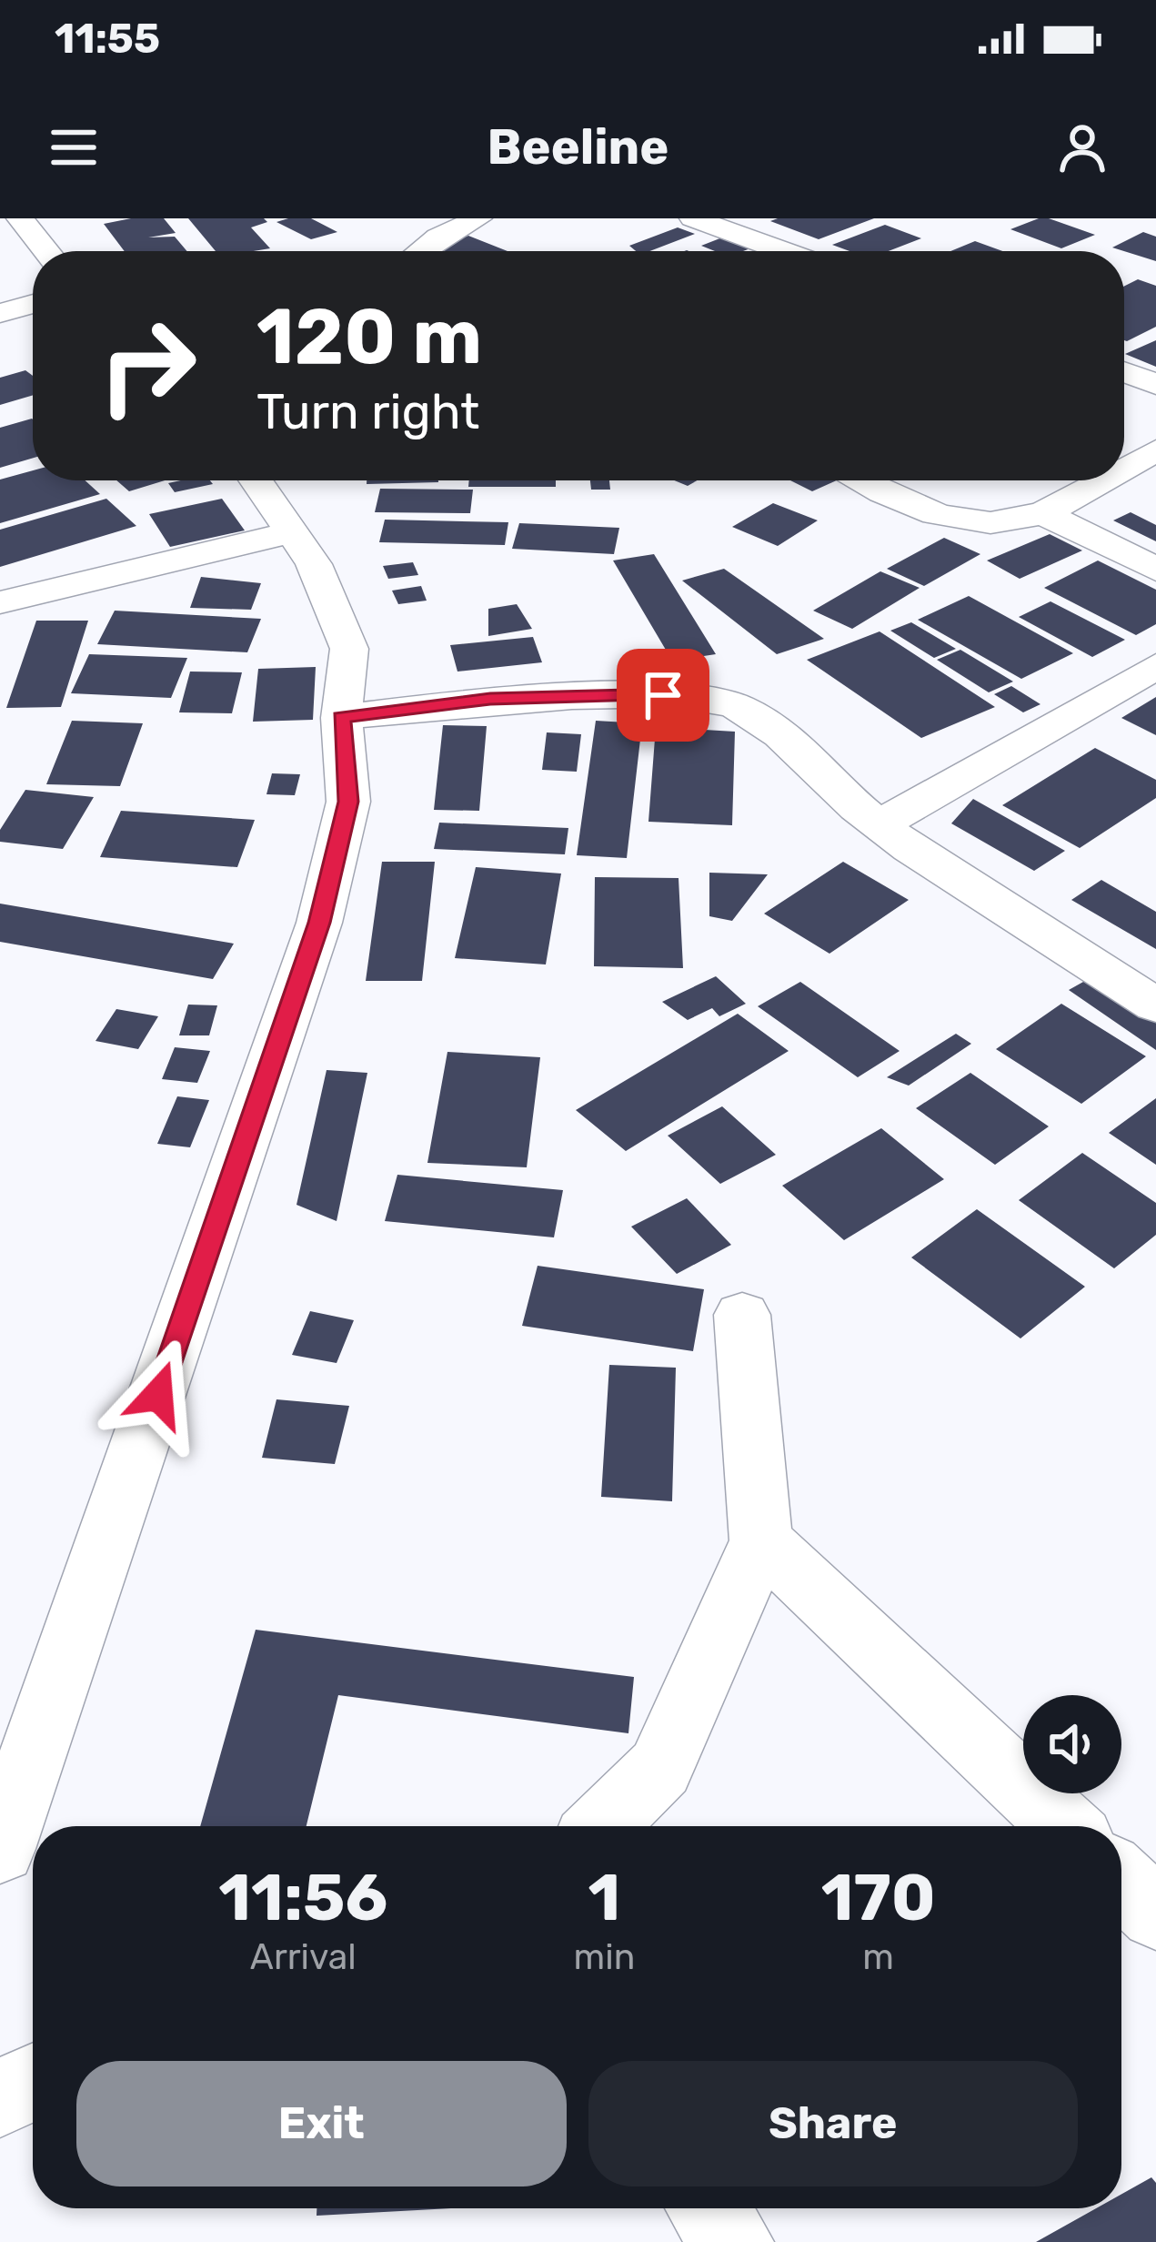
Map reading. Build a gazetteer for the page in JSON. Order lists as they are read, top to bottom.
{
  "page": {
    "status": "11:55",
    "header": "Beeline",
    "turn": ["120 m", "Turn right"],
    "eta": [
      "11:56",
      "Arrival",
      "1",
      "min",
      "170",
      "m"
    ],
    "buttons": ["Exit", "Share"]
  }
}
